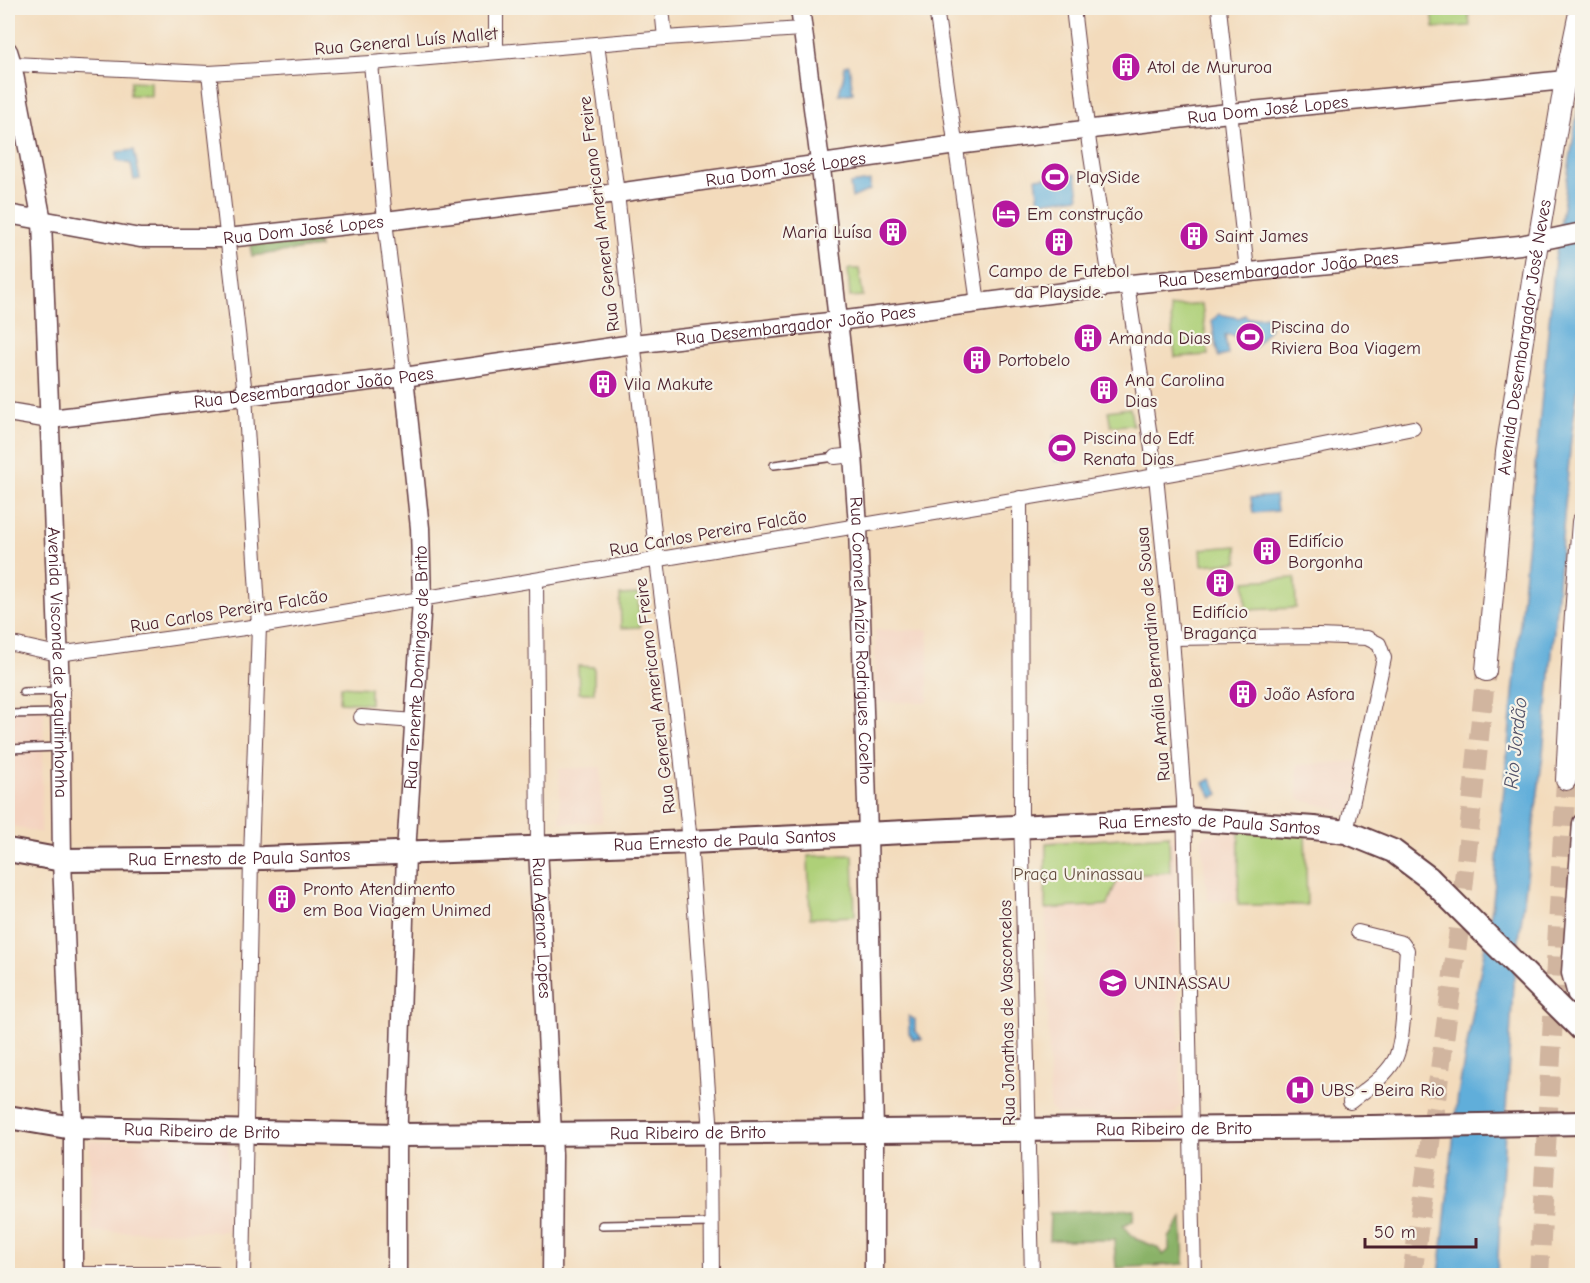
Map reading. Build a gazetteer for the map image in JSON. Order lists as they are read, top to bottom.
{
  "streets": {
    "main road": ["Avenida Desembargador José Neves", "Rua Ernesto de Paula Santos", "Rua Ribeiro de Brito"],
    "street": [
      "Rua General Luís Mallet",
      "Rua Dom José Lopes",
      "Rua General Americano Freire",
      "Rua Desembargador João Paes",
      "Rua Carlos Pereira Falcão",
      "Rua Coronel Anízio Rodrigues Coelho",
      "Rua Amália Bernardino de Sousa",
      "Avenida Visconde de Jequitinhonha",
      "Rua Tenente Domingos de Brito",
      "Rua Agenor Lopes",
      "Rua Jonathas de Vasconcelos"
    ]
  },
  "crossings": [
    ["Rua General Luís Mallet", "Rua General Americano Freire"],
    ["Rua General Luís Mallet", "Rua Coronel Anízio Rodrigues Coelho"],
    ["Rua General Luís Mallet", "Avenida Visconde de Jequitinhonha"],
    ["Rua General Luís Mallet", "Rua Tenente Domingos de Brito"],
    ["Rua Dom José Lopes", "Rua General Americano Freire"],
    ["Rua Dom José Lopes", "Avenida Desembargador José Neves"],
    ["Rua Dom José Lopes", "Rua Coronel Anízio Rodrigues Coelho"],
    ["Rua Dom José Lopes", "Rua Amália Bernardino de Sousa"],
    ["Rua Dom José Lopes", "Avenida Visconde de Jequitinhonha"],
    ["Rua Dom José Lopes", "Rua Tenente Domingos de Brito"],
    ["Rua General Americano Freire", "Rua Desembargador João Paes"],
    ["Rua General Americano Freire", "Rua Carlos Pereira Falcão"],
    ["Rua General Americano Freire", "Rua Ernesto de Paula Santos"],
    ["Rua General Americano Freire", "Rua Ribeiro de Brito"],
    ["Rua Desembargador João Paes", "Avenida Desembargador José Neves"],
    ["Rua Desembargador João Paes", "Rua Coronel Anízio Rodrigues Coelho"],
    ["Rua Desembargador João Paes", "Rua Amália Bernardino de Sousa"],
    ["Rua Desembargador João Paes", "Avenida Visconde de Jequitinhonha"],
    ["Rua Desembargador João Paes", "Rua Tenente Domingos de Brito"],
    ["Rua Carlos Pereira Falcão", "Rua Coronel Anízio Rodrigues Coelho"],
    ["Rua Carlos Pereira Falcão", "Rua Amália Bernardino de Sousa"],
    ["Rua Carlos Pereira Falcão", "Avenida Visconde de Jequitinhonha"],
    ["Rua Carlos Pereira Falcão", "Rua Tenente Domingos de Brito"],
    ["Rua Carlos Pereira Falcão", "Rua Agenor Lopes"],
    ["Rua Carlos Pereira Falcão", "Rua Jonathas de Vasconcelos"],
    ["Rua Coronel Anízio Rodrigues Coelho", "Rua Ernesto de Paula Santos"],
    ["Rua Coronel Anízio Rodrigues Coelho", "Rua Ribeiro de Brito"],
    ["Rua Amália Bernardino de Sousa", "Rua Ernesto de Paula Santos"],
    ["Rua Amália Bernardino de Sousa", "Rua Ribeiro de Brito"],
    ["Avenida Visconde de Jequitinhonha", "Rua Ernesto de Paula Santos"],
    ["Avenida Visconde de Jequitinhonha", "Rua Ribeiro de Brito"],
    ["Rua Tenente Domingos de Brito", "Rua Ernesto de Paula Santos"],
    ["Rua Tenente Domingos de Brito", "Rua Ribeiro de Brito"],
    ["Rua Ernesto de Paula Santos", "Rua Agenor Lopes"],
    ["Rua Ernesto de Paula Santos", "Rua Jonathas de Vasconcelos"],
    ["Rua Agenor Lopes", "Rua Ribeiro de Brito"],
    ["Rua Jonathas de Vasconcelos", "Rua Ribeiro de Brito"]
  ],
  "water": ["Rio Jordão"],
  "parks": ["Praça Uninassau"],
  "places": {
    "building": [
      "Atol de Mururoa",
      "Maria Luísa",
      "Saint James",
      "Campo de Futebol da Playside.",
      "Amanda Dias",
      "Portobelo",
      "Vila Makute",
      "Ana Carolina Dias",
      "Edifício Borgonha",
      "Edifício Bragança",
      "João Asfora",
      "Pronto Atendimento em Boa Viagem Unimed"
    ],
    "sports": ["PlaySide", "Piscina do Riviera Boa Viagem", "Piscina do Edf. Renata Dias"],
    "hotel": ["Em construção"],
    "school or university": ["UNINASSAU"],
    "hospital": ["UBS - Beira Rio"]
  },
  "scale_bar": "50 m"
}
